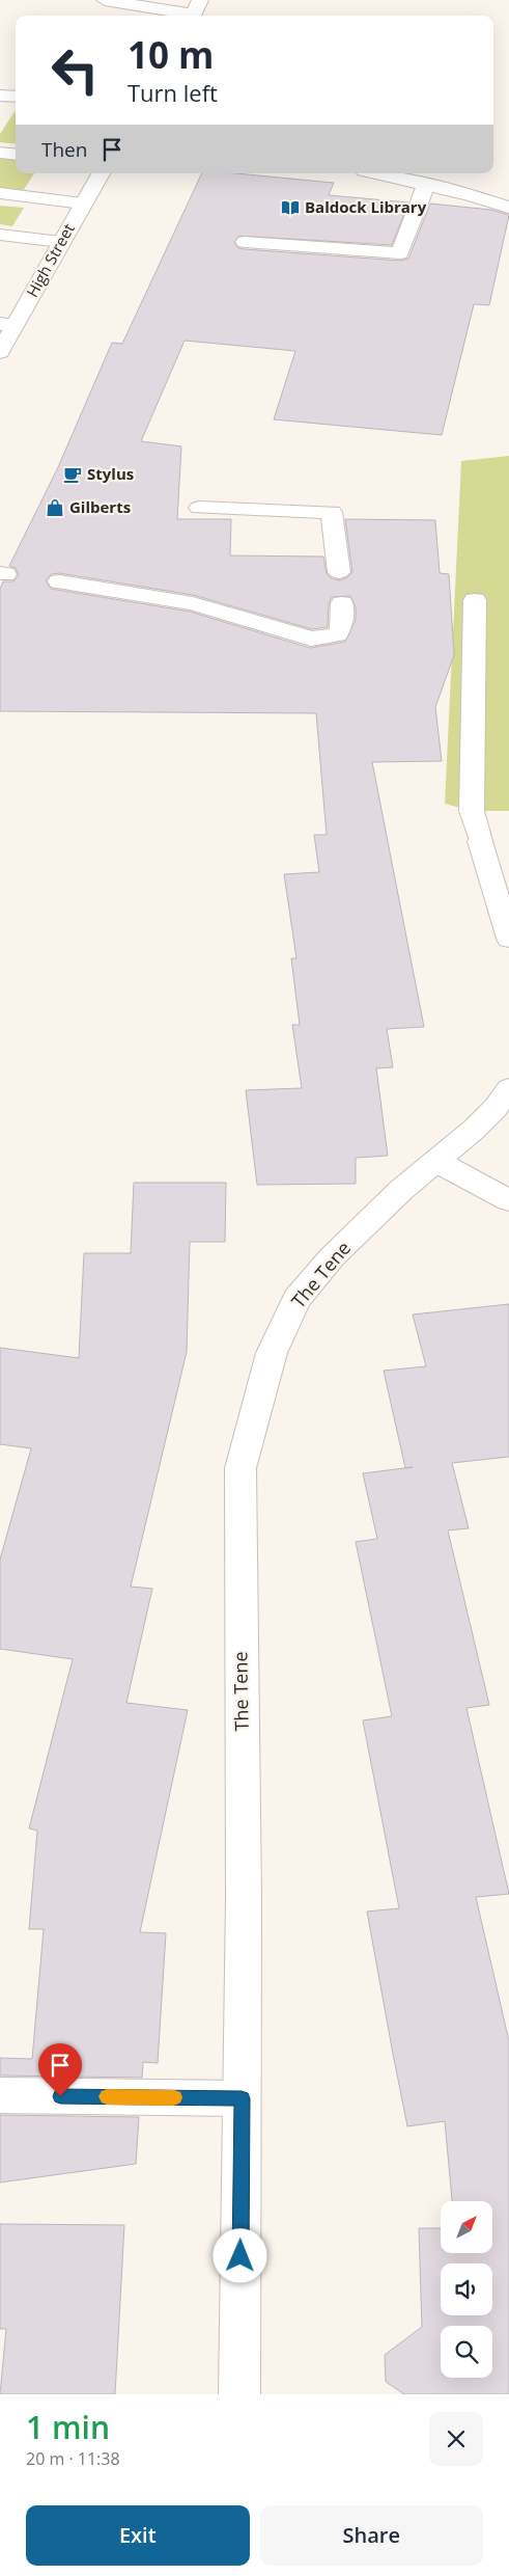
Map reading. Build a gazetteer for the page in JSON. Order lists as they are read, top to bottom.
{
  "streets": {
    "street": ["High Street", "The Tene"]
  },
  "places": {
    "library": ["Baldock Library"],
    "cafe": ["Stylus"],
    "shop": ["Gilberts"]
  },
  "north": "top right",
  "page": {
    "turn": ["10 m", "Turn left"],
    "then": "Then",
    "heading": ["1 min", "20 m · 11:38"],
    "buttons": ["Exit", "Share"]
  }
}
